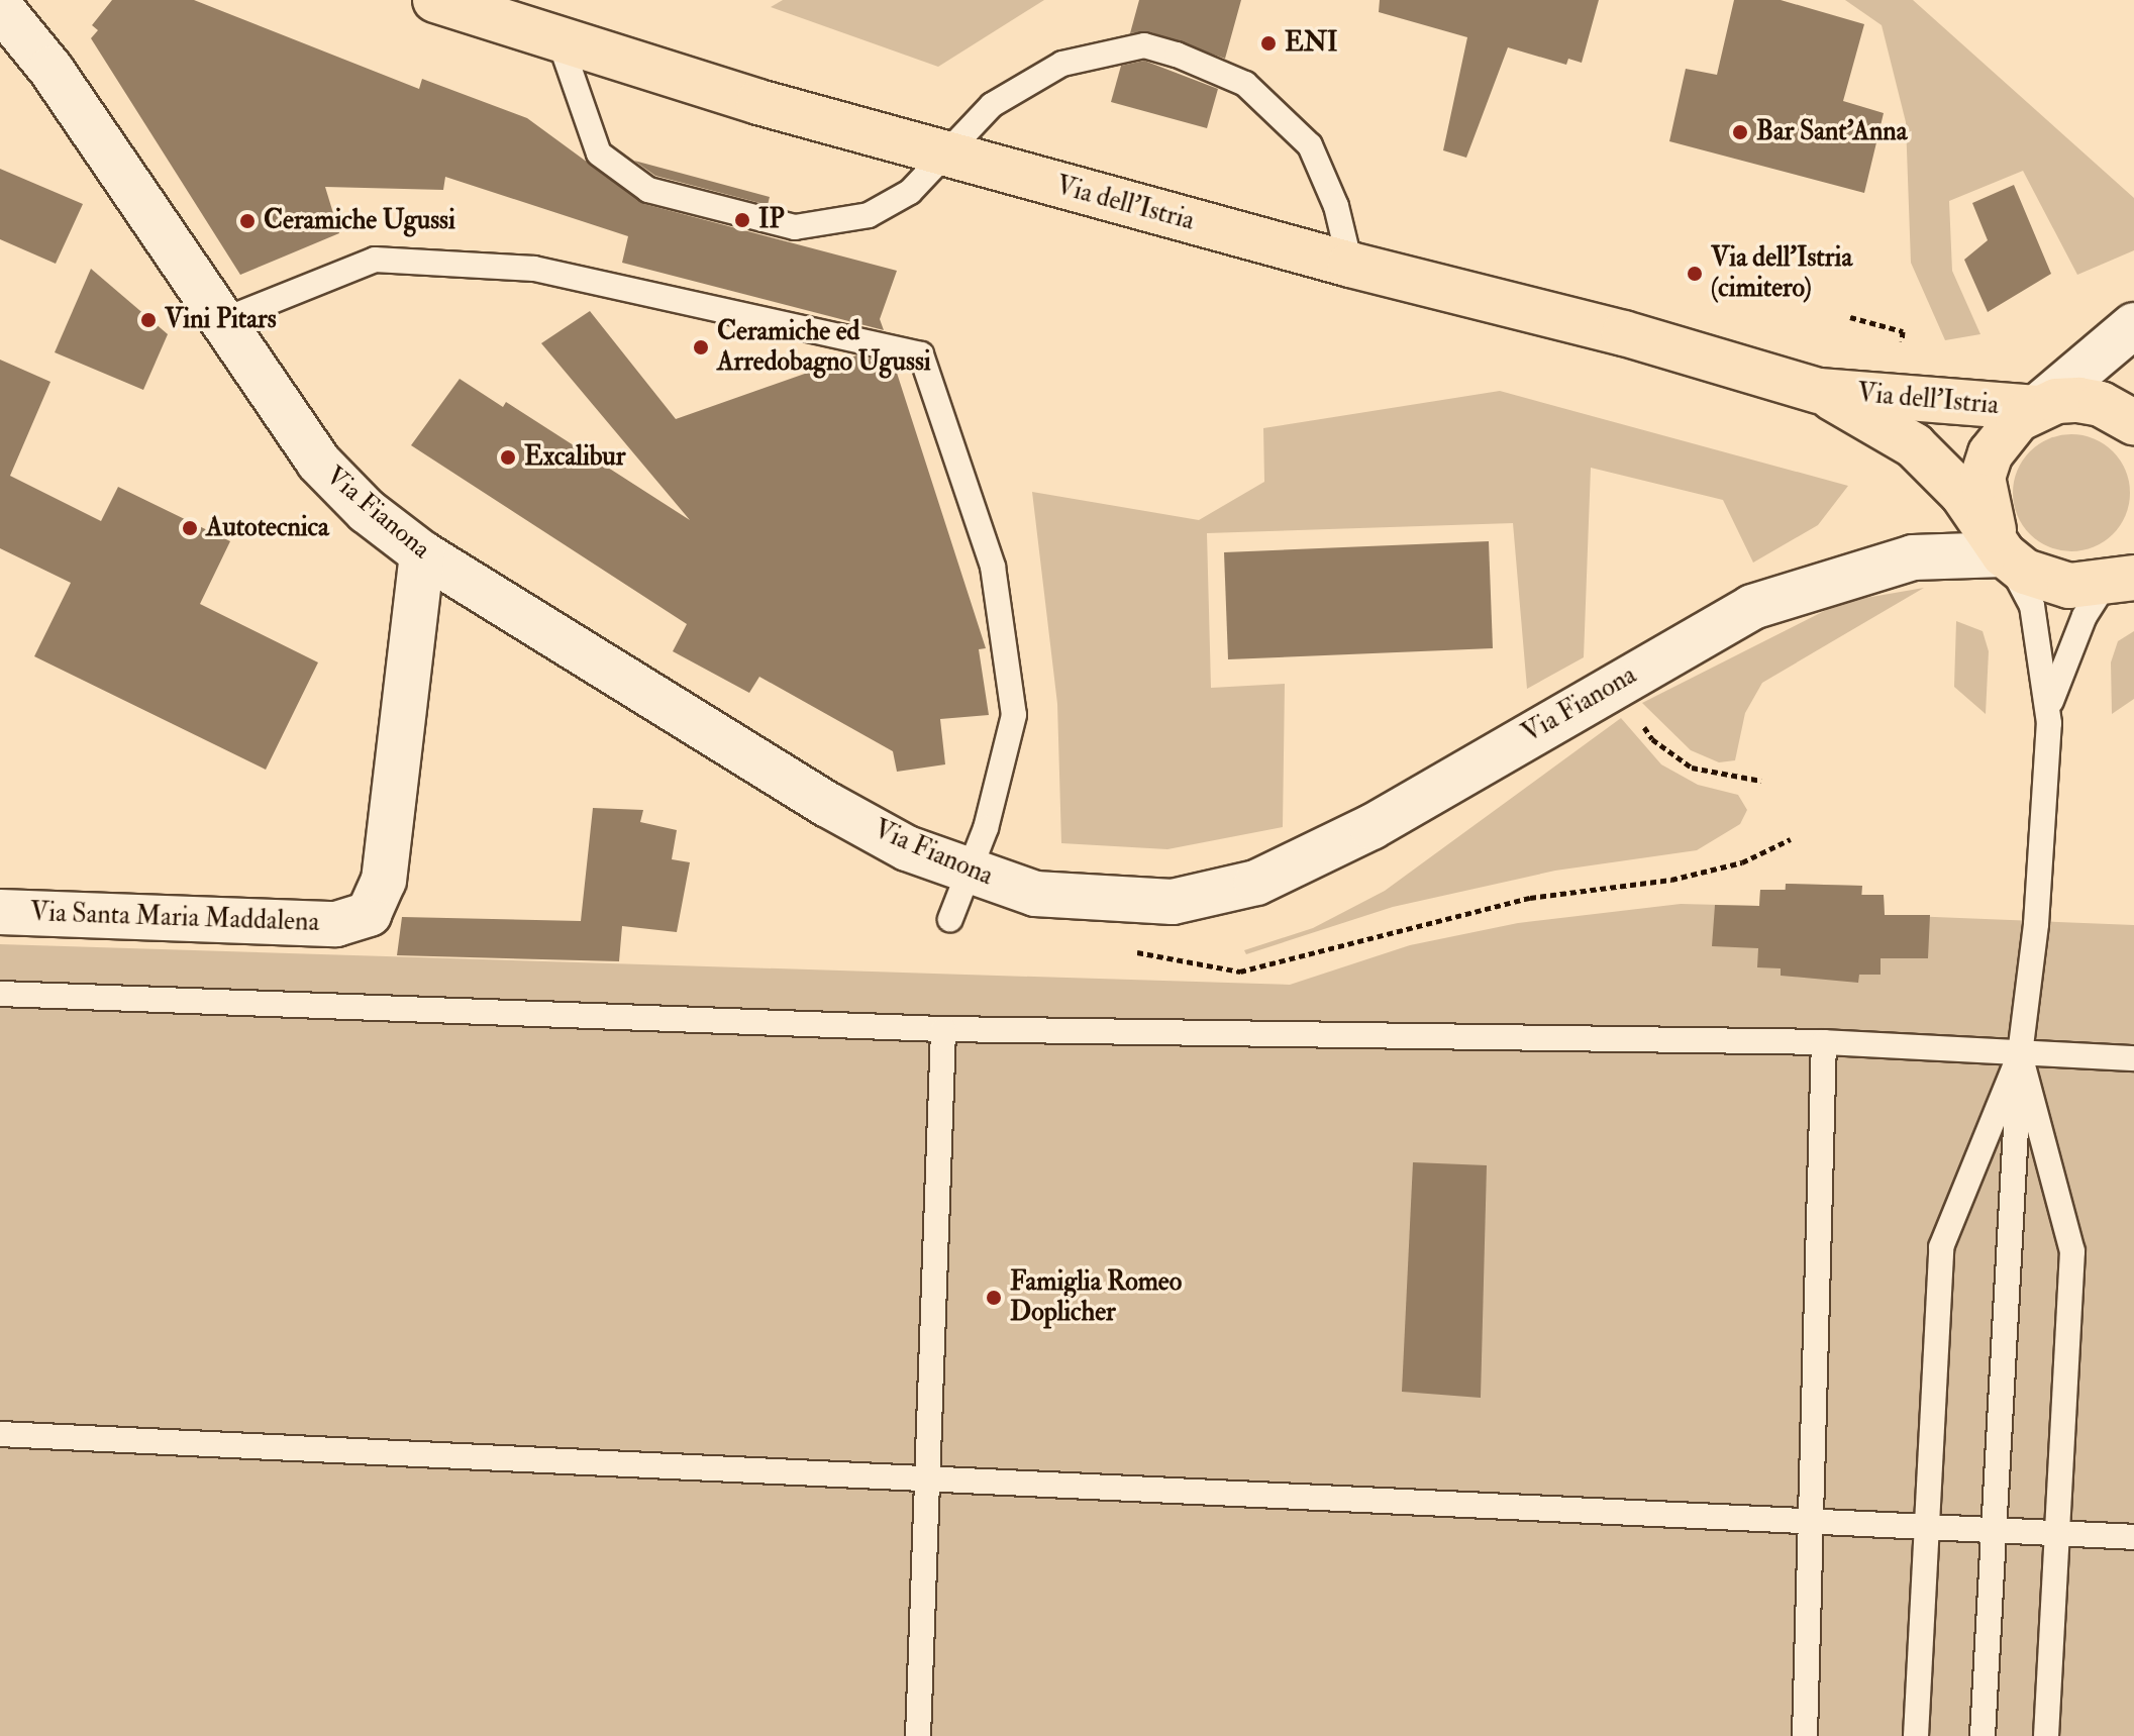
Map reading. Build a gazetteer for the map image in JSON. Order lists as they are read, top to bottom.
{
  "streets": {
    "main road": ["Via dell'Istria"],
    "street": ["Via Fianona", "Via Santa Maria Maddalena"]
  },
  "crossings": [
    ["Via dell'Istria", "Via Fianona"],
    ["Via Fianona", "Via Santa Maria Maddalena"]
  ],
  "places": [
    "ENI",
    "Bar Sant'Anna",
    "IP",
    "Ceramiche Ugussi",
    "Via dell'Istria (cimitero)",
    "Vini Pitars",
    "Ceramiche ed Arredobagno Ugussi",
    "Excalibur",
    "Autotecnica",
    "Famiglia Romeo Doplicher"
  ]
}
